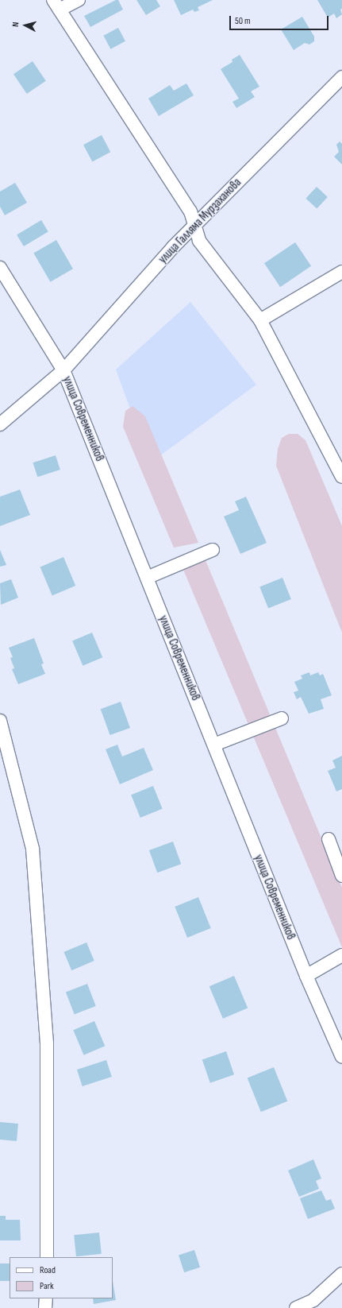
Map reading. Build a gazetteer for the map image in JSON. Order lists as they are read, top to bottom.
{
  "streets": {
    "street": ["улица Галляма Мурзаханова", "улица Современников"]
  },
  "crossings": [
    ["улица Галляма Мурзаханова", "улица Современников"]
  ],
  "legend": ["Road", "Park"],
  "scale_bar": "50 m",
  "north": "left"
}
